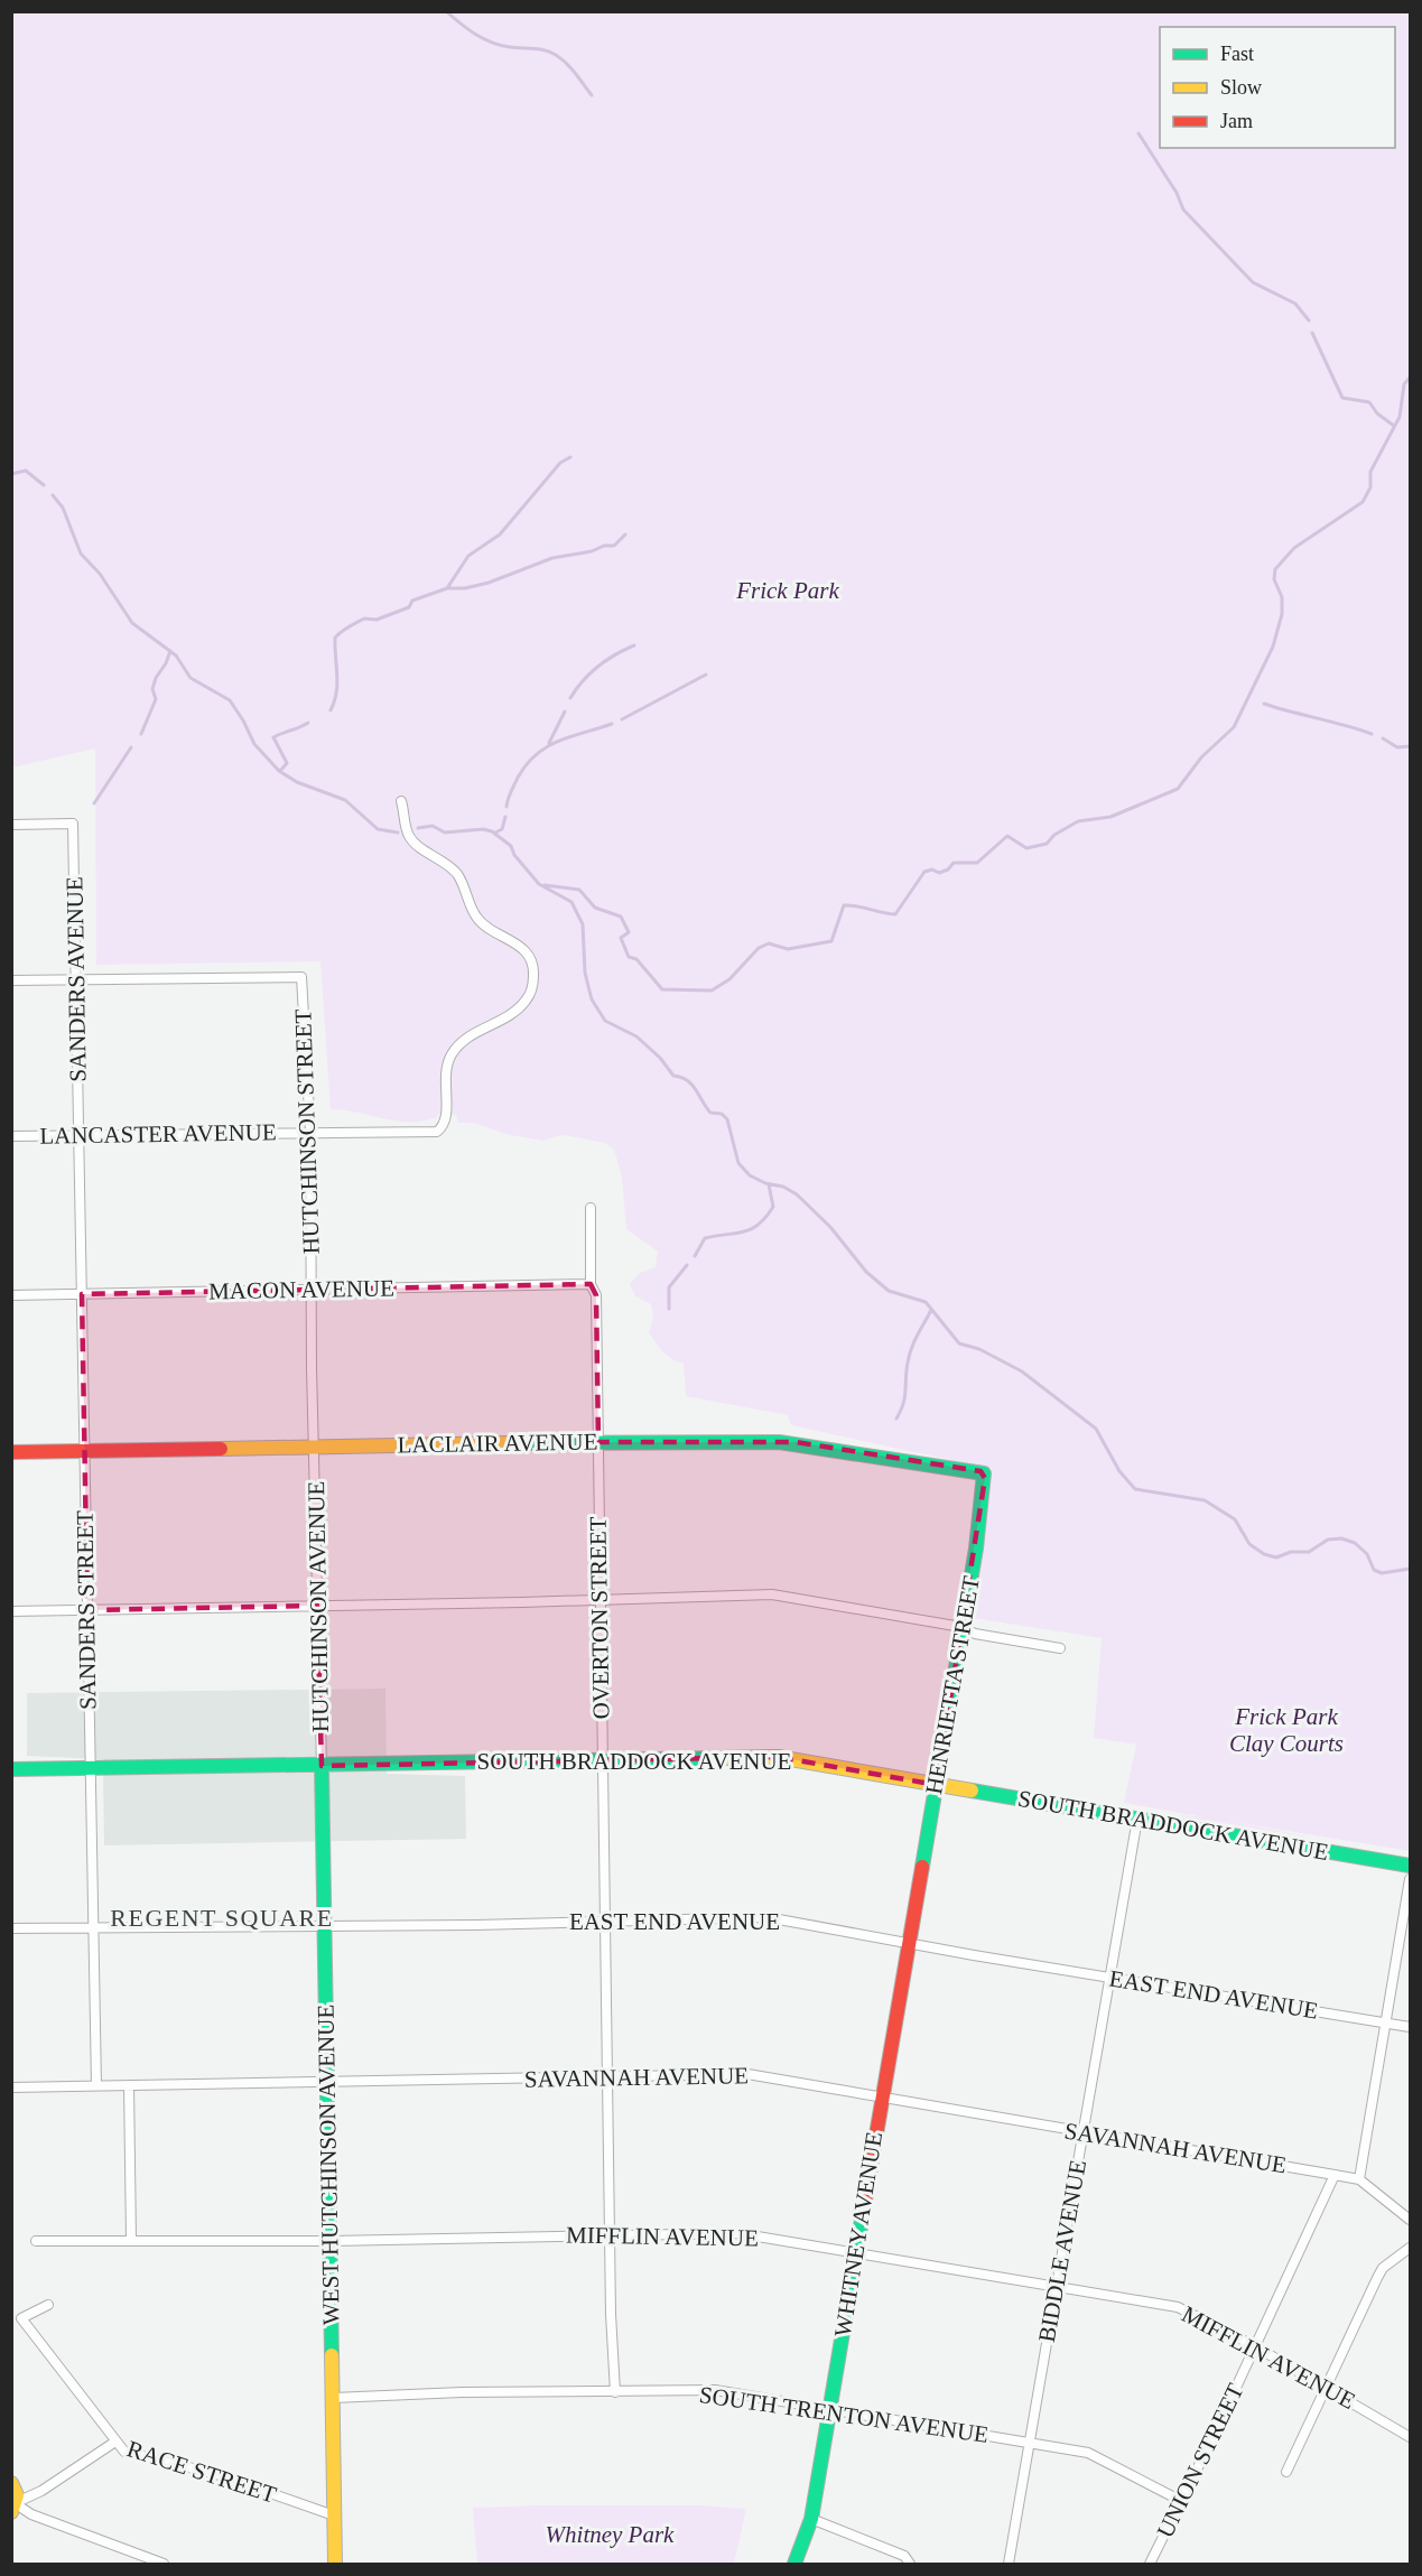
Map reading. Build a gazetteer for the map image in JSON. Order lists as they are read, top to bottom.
{
  "streets": {
    "street": [
      "SANDERS AVENUE",
      "HUTCHINSON STREET",
      "LANCASTER AVENUE",
      "MACON AVENUE",
      "LACLAIR AVENUE",
      "HUTCHINSON AVENUE",
      "SANDERS STREET",
      "OVERTON STREET",
      "HENRIETTA STREET",
      "SOUTH BRADDOCK AVENUE",
      "EAST END AVENUE",
      "SAVANNAH AVENUE",
      "WEST HUTCHINSON AVENUE",
      "WHITNEY AVENUE",
      "MIFFLIN AVENUE",
      "BIDDLE AVENUE",
      "SOUTH TRENTON AVENUE",
      "UNION STREET",
      "RACE STREET"
    ]
  },
  "crossings": [
    ["SANDERS AVENUE", "HUTCHINSON STREET"],
    ["SANDERS AVENUE", "LANCASTER AVENUE"],
    ["SANDERS AVENUE", "SANDERS STREET"],
    ["HUTCHINSON STREET", "LANCASTER AVENUE"],
    ["HUTCHINSON STREET", "MACON AVENUE"],
    ["HUTCHINSON STREET", "LACLAIR AVENUE"],
    ["HUTCHINSON STREET", "HUTCHINSON AVENUE"],
    ["LANCASTER AVENUE", "SANDERS STREET"],
    ["MACON AVENUE", "SANDERS STREET"],
    ["MACON AVENUE", "OVERTON STREET"],
    ["LACLAIR AVENUE", "HUTCHINSON AVENUE"],
    ["LACLAIR AVENUE", "SANDERS STREET"],
    ["LACLAIR AVENUE", "OVERTON STREET"],
    ["LACLAIR AVENUE", "HENRIETTA STREET"],
    ["HUTCHINSON AVENUE", "SOUTH BRADDOCK AVENUE"],
    ["HUTCHINSON AVENUE", "WEST HUTCHINSON AVENUE"],
    ["SANDERS STREET", "SOUTH BRADDOCK AVENUE"],
    ["SANDERS STREET", "EAST END AVENUE"],
    ["SANDERS STREET", "SAVANNAH AVENUE"],
    ["OVERTON STREET", "SOUTH BRADDOCK AVENUE"],
    ["OVERTON STREET", "EAST END AVENUE"],
    ["OVERTON STREET", "SAVANNAH AVENUE"],
    ["OVERTON STREET", "MIFFLIN AVENUE"],
    ["OVERTON STREET", "SOUTH TRENTON AVENUE"],
    ["HENRIETTA STREET", "SOUTH BRADDOCK AVENUE"],
    ["HENRIETTA STREET", "WHITNEY AVENUE"],
    ["SOUTH BRADDOCK AVENUE", "WEST HUTCHINSON AVENUE"],
    ["SOUTH BRADDOCK AVENUE", "BIDDLE AVENUE"],
    ["EAST END AVENUE", "WEST HUTCHINSON AVENUE"],
    ["EAST END AVENUE", "WHITNEY AVENUE"],
    ["EAST END AVENUE", "BIDDLE AVENUE"],
    ["SAVANNAH AVENUE", "WEST HUTCHINSON AVENUE"],
    ["SAVANNAH AVENUE", "WHITNEY AVENUE"],
    ["SAVANNAH AVENUE", "BIDDLE AVENUE"],
    ["SAVANNAH AVENUE", "UNION STREET"],
    ["WEST HUTCHINSON AVENUE", "MIFFLIN AVENUE"],
    ["WEST HUTCHINSON AVENUE", "SOUTH TRENTON AVENUE"],
    ["WEST HUTCHINSON AVENUE", "RACE STREET"],
    ["WHITNEY AVENUE", "MIFFLIN AVENUE"],
    ["WHITNEY AVENUE", "SOUTH TRENTON AVENUE"],
    ["MIFFLIN AVENUE", "BIDDLE AVENUE"],
    ["MIFFLIN AVENUE", "UNION STREET"],
    ["BIDDLE AVENUE", "SOUTH TRENTON AVENUE"],
    ["SOUTH TRENTON AVENUE", "UNION STREET"]
  ],
  "districts": ["REGENT SQUARE"],
  "parks": ["Frick Park", "Frick Park Clay Courts", "Whitney Park"],
  "legend": ["Fast", "Slow", "Jam"]
}
